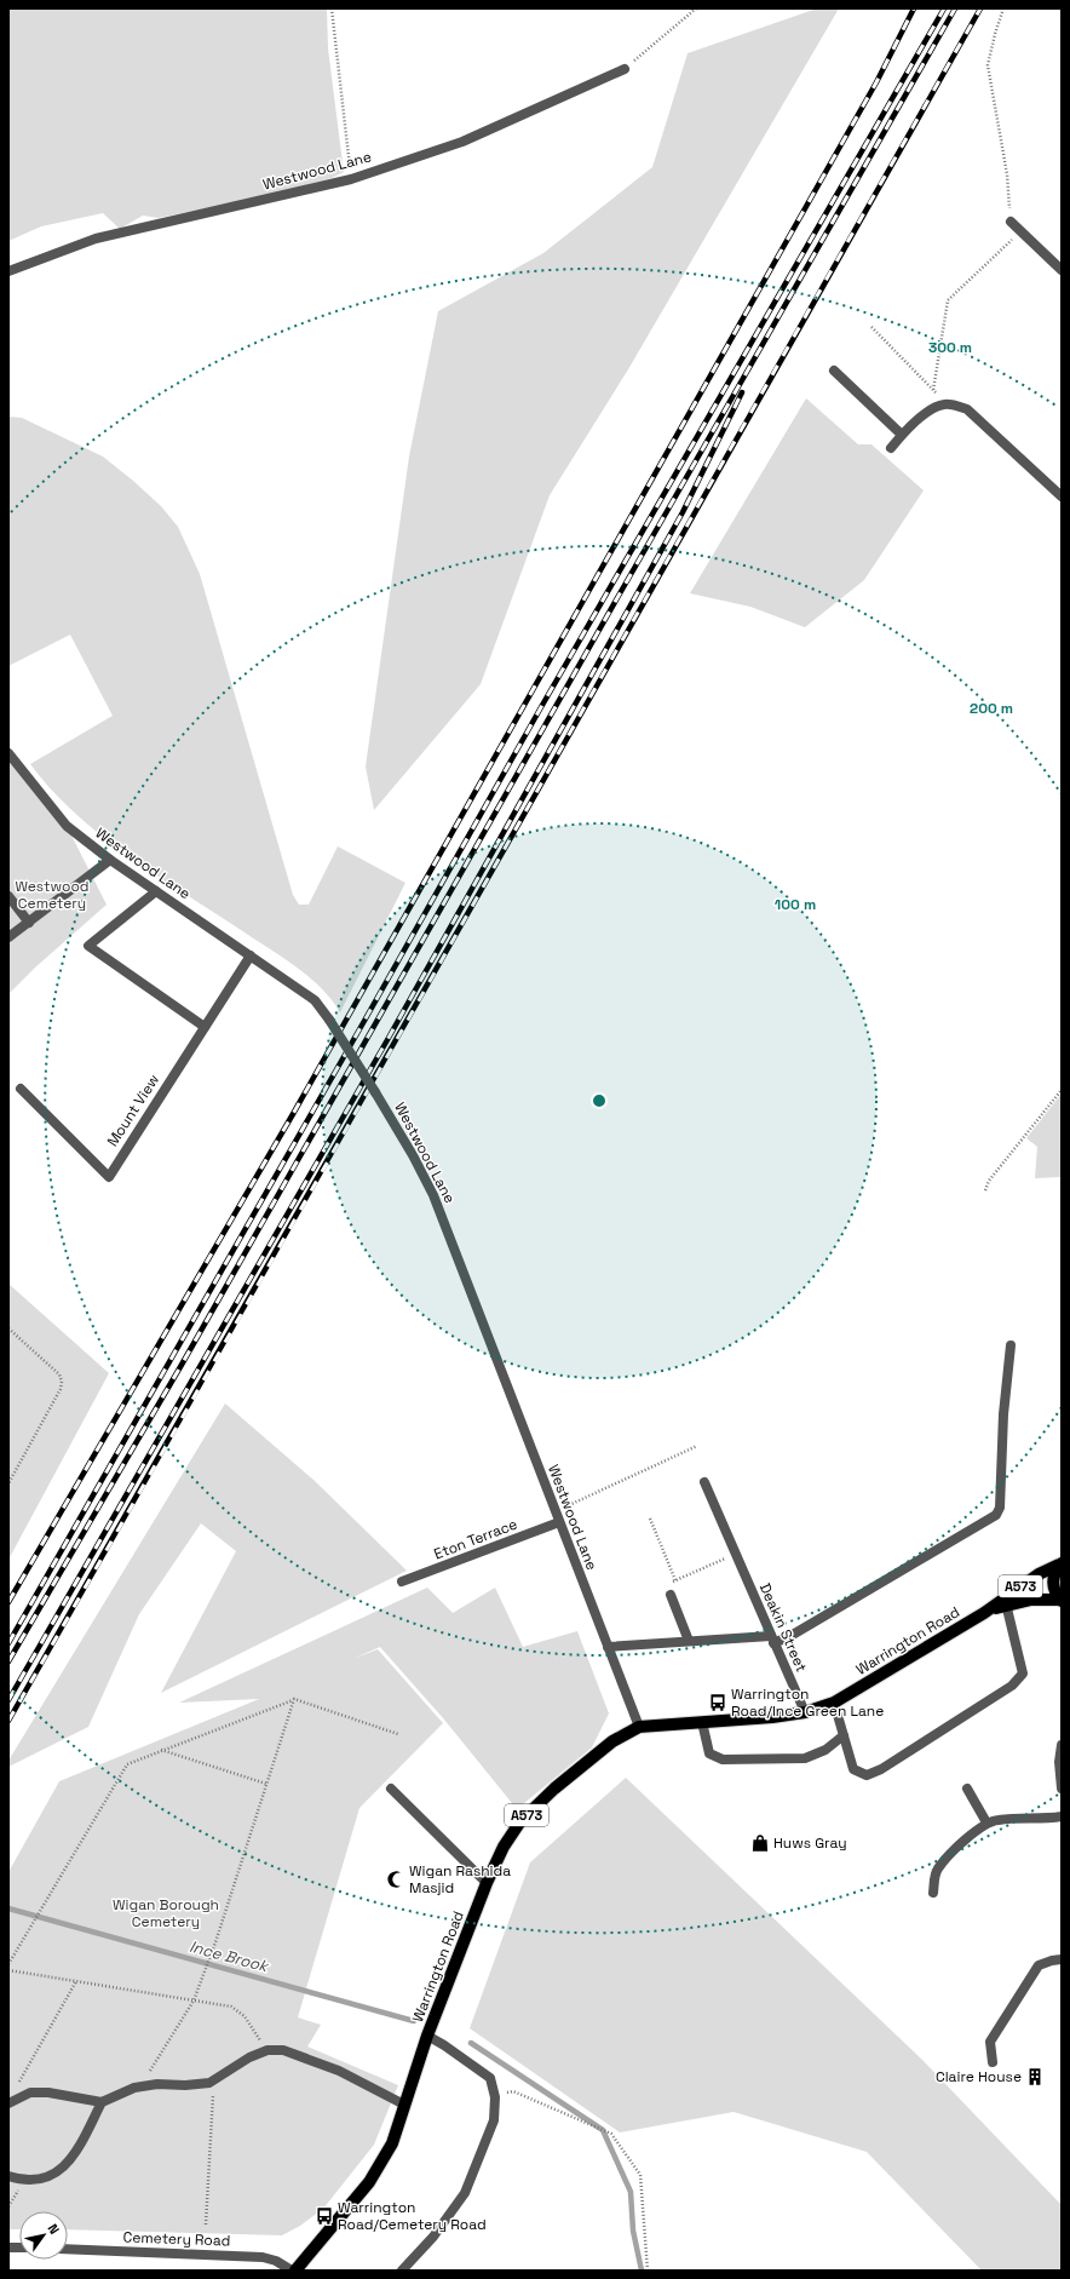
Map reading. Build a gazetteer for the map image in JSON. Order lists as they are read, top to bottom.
{
  "streets": {
    "main road": ["A573", "Warrington Road"],
    "street": [
      "Westwood Lane",
      "Mount View",
      "Eton Terrace",
      "Deakin Street",
      "Cemetery Road"
    ]
  },
  "crossings": [
    ["Westwood Lane", "Mount View"],
    ["Westwood Lane", "Eton Terrace"],
    ["Westwood Lane", "Warrington Road"],
    ["A573", "Warrington Road"],
    ["Deakin Street", "Warrington Road"],
    ["Warrington Road", "Cemetery Road"]
  ],
  "water": ["Ince Brook"],
  "parks": ["Westwood Cemetery", "Wigan Borough Cemetery"],
  "places": {
    "bus stop": ["Warrington Road/Ince Green Lane", "Warrington Road/Cemetery Road"],
    "shop": ["Huws Gray"],
    "mosque": ["Wigan Rashida Masjid"],
    "building": ["Claire House"]
  },
  "north": "top right",
  "rings": ["300 m", "200 m", "100 m"]
}
